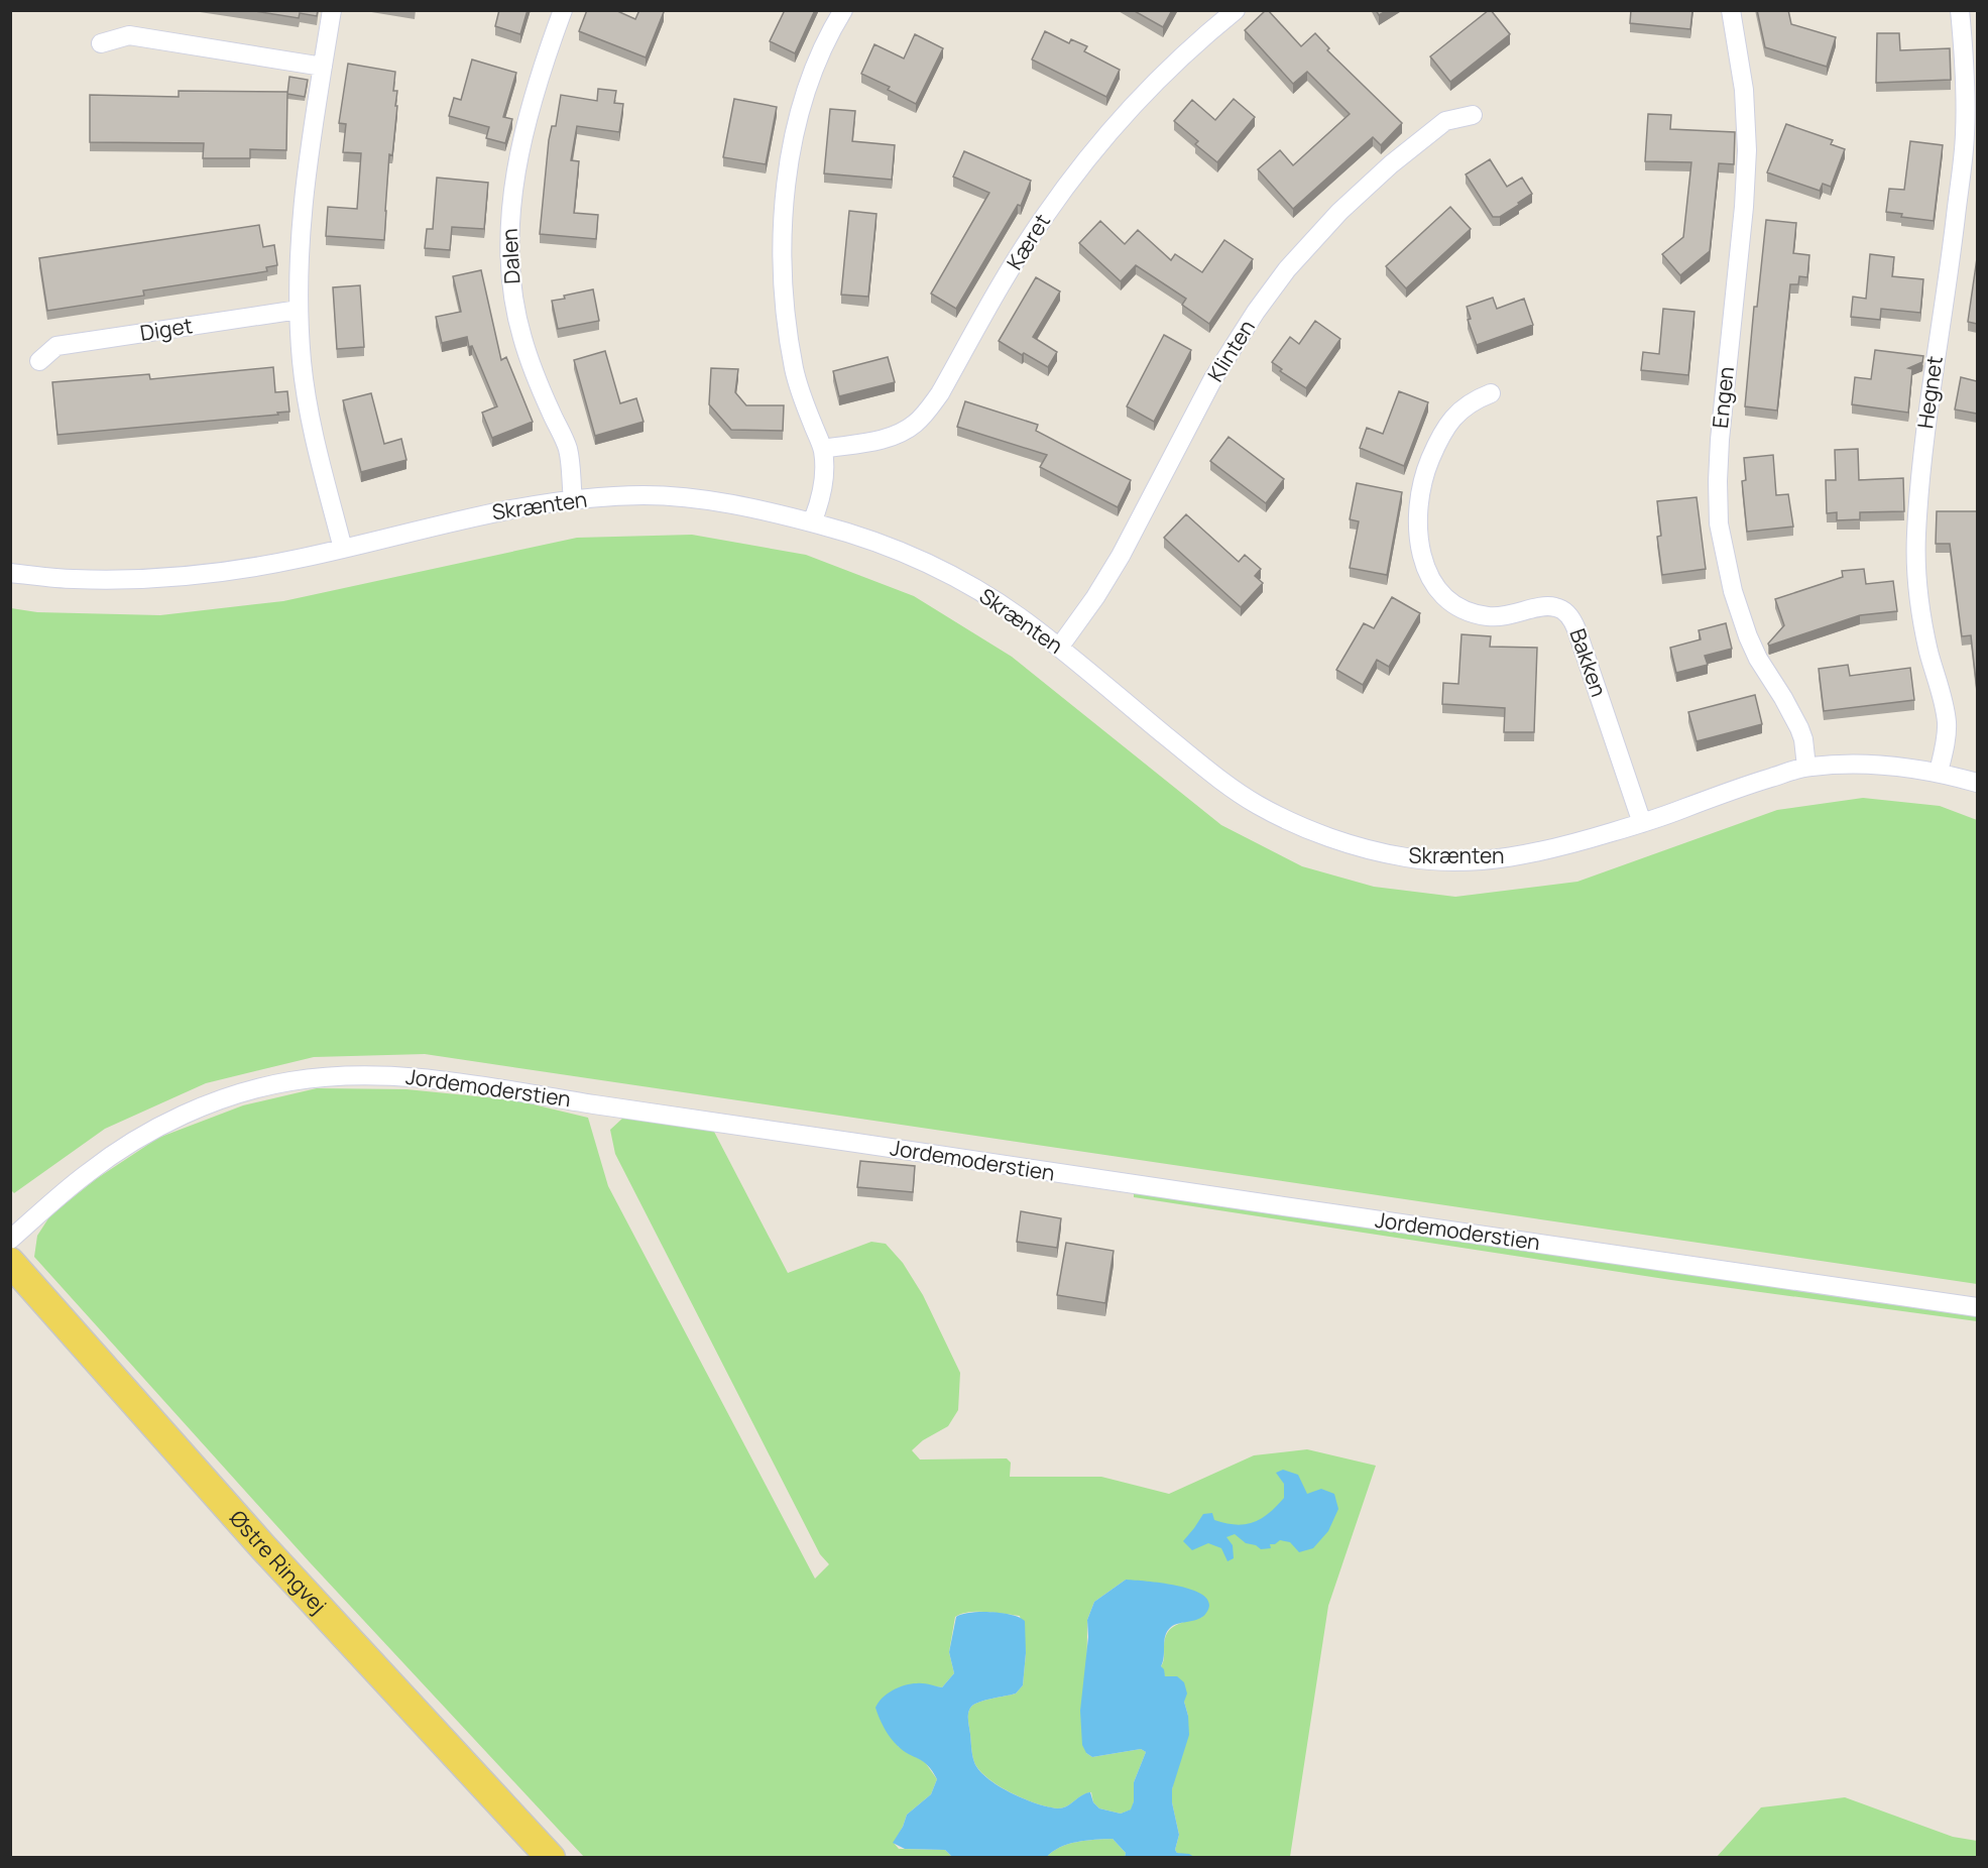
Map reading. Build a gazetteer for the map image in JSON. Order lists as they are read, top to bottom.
{
  "streets": {
    "main road": ["Østre Ringvej"],
    "street": [
      "Kæret",
      "Dalen",
      "Diget",
      "Klinten",
      "Hegnet",
      "Engen",
      "Skrænten",
      "Bakken",
      "Jordemoderstien"
    ]
  },
  "crossings": [
    ["Dalen", "Skrænten"],
    ["Klinten", "Skrænten"],
    ["Hegnet", "Skrænten"],
    ["Engen", "Skrænten"],
    ["Skrænten", "Bakken"]
  ]
}
